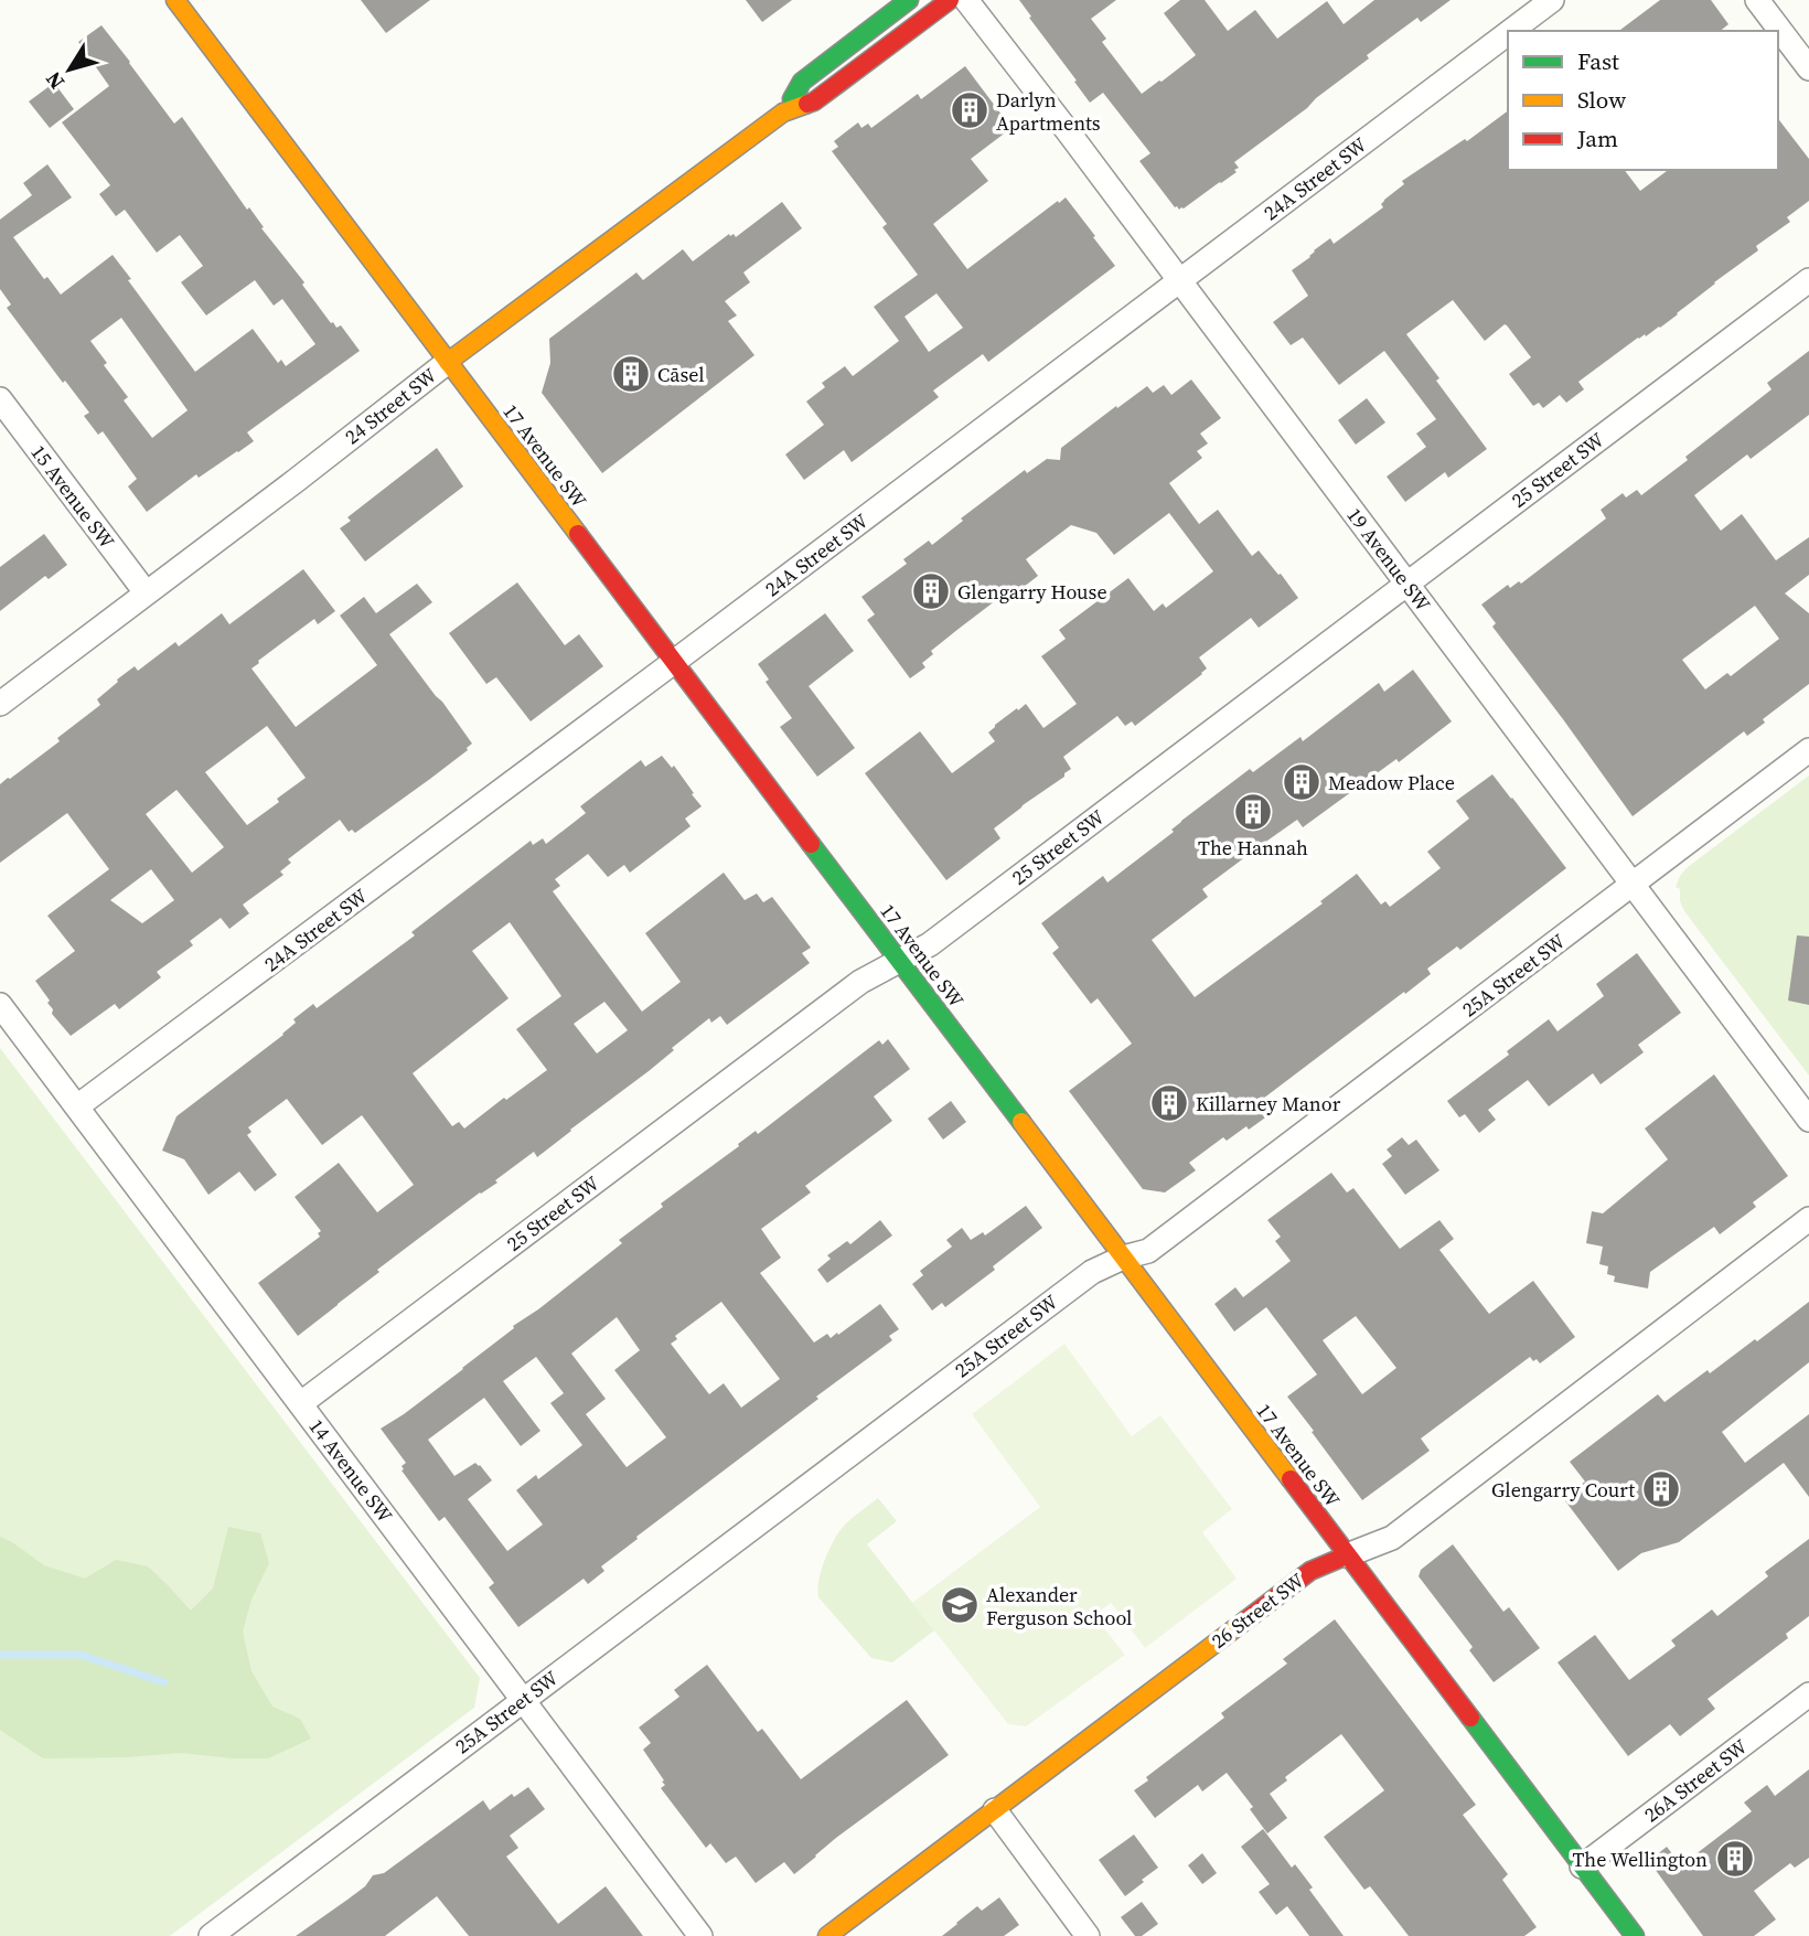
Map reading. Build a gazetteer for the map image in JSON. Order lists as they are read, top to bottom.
{
  "streets": {
    "main road": ["24 Street SW", "17 Avenue SW", "26 Street SW"],
    "street": [
      "24A Street SW",
      "25 Street SW",
      "15 Avenue SW",
      "19 Avenue SW",
      "25A Street SW",
      "14 Avenue SW",
      "26A Street SW"
    ]
  },
  "crossings": [
    ["24A Street SW", "17 Avenue SW"],
    ["24A Street SW", "19 Avenue SW"],
    ["24A Street SW", "14 Avenue SW"],
    ["24 Street SW", "17 Avenue SW"],
    ["24 Street SW", "15 Avenue SW"],
    ["17 Avenue SW", "25 Street SW"],
    ["17 Avenue SW", "25A Street SW"],
    ["17 Avenue SW", "26 Street SW"],
    ["17 Avenue SW", "26A Street SW"],
    ["25 Street SW", "19 Avenue SW"],
    ["25 Street SW", "14 Avenue SW"],
    ["19 Avenue SW", "25A Street SW"],
    ["25A Street SW", "14 Avenue SW"]
  ],
  "places": {
    "building": [
      "Darlyn Apartments",
      "Cāsel",
      "Glengarry House",
      "Meadow Place",
      "The Hannah",
      "Killarney Manor",
      "Glengarry Court",
      "The Wellington"
    ],
    "school or university": ["Alexander Ferguson School"]
  },
  "legend": ["Fast", "Slow", "Jam"],
  "north": "bottom left"
}
